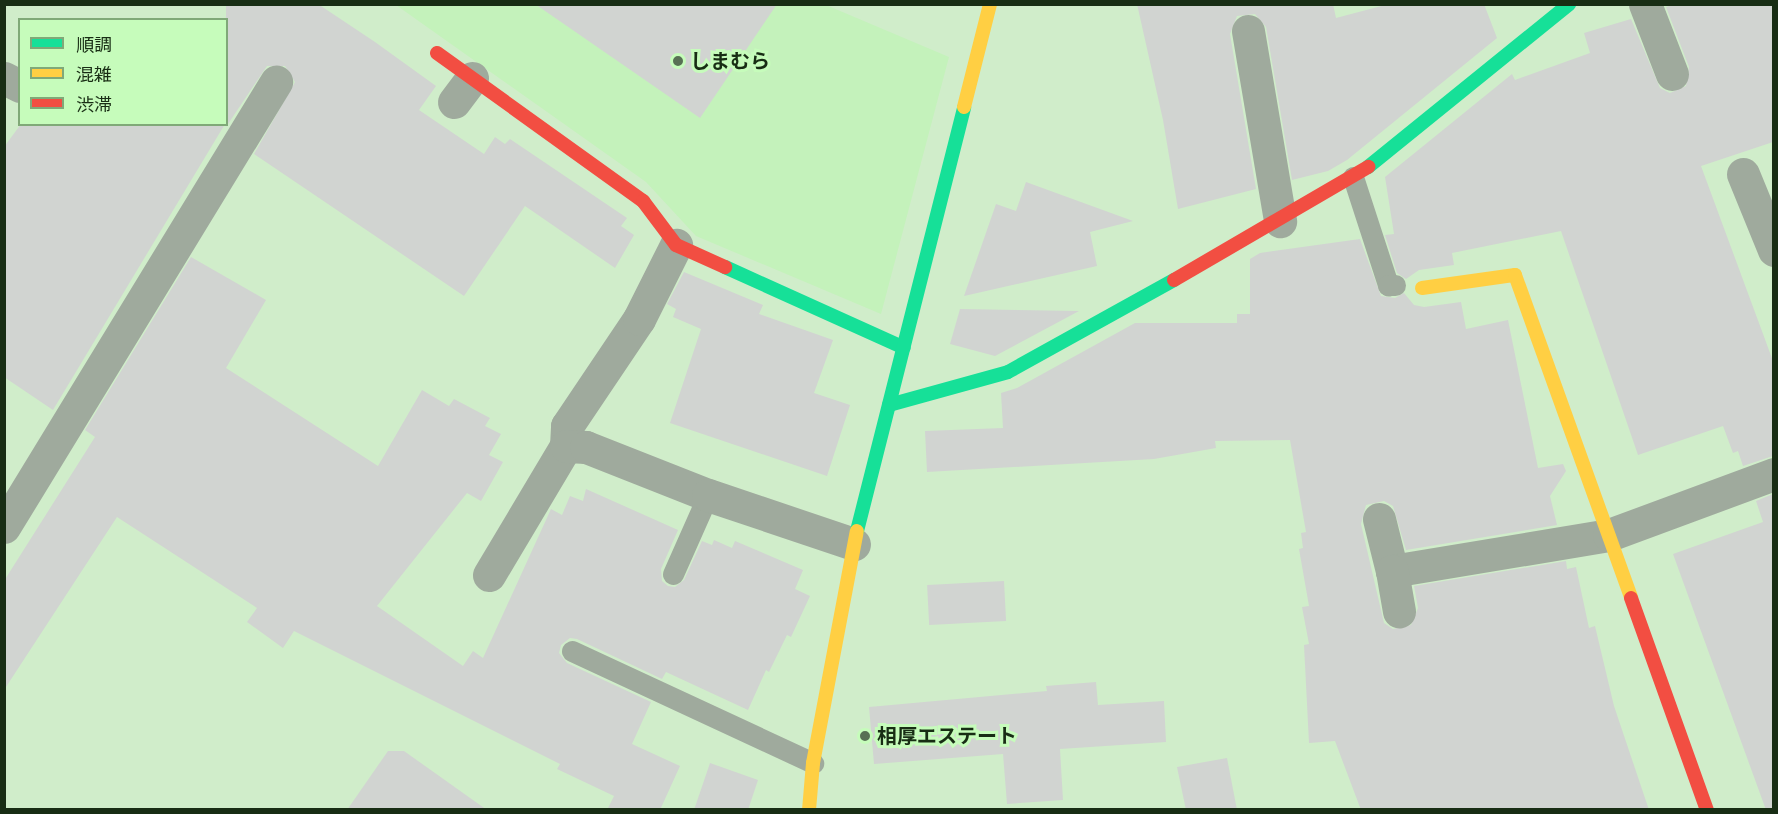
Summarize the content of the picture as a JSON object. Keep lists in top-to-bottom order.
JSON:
{
  "places": ["しまむら", "相厚エステート"],
  "legend": ["順調", "混雑", "渋滞"]
}
